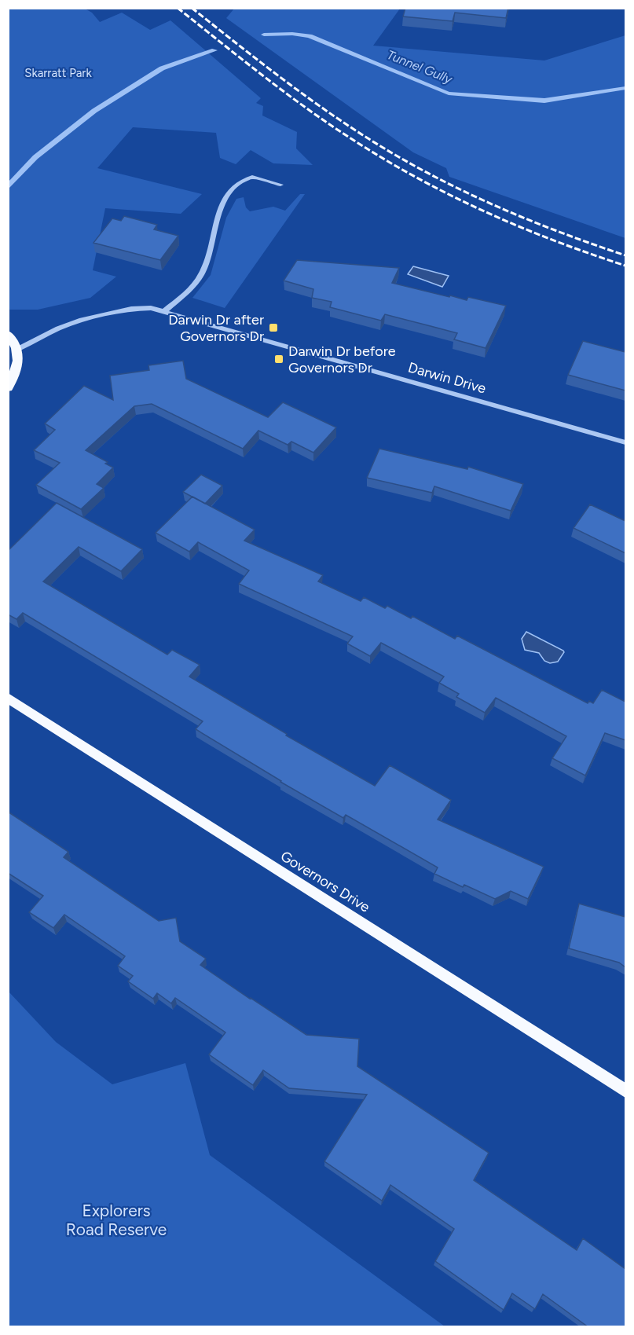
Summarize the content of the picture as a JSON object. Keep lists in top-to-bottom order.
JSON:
{
  "streets": {
    "main road": ["Governors Drive"],
    "street": ["Darwin Drive"]
  },
  "water": ["Tunnel Gully"],
  "parks": ["Skarratt Park", "Explorers Road Reserve"],
  "places": {
    "transit": ["Darwin Dr after Governors Dr", "Darwin Dr before Governors Dr"]
  }
}
